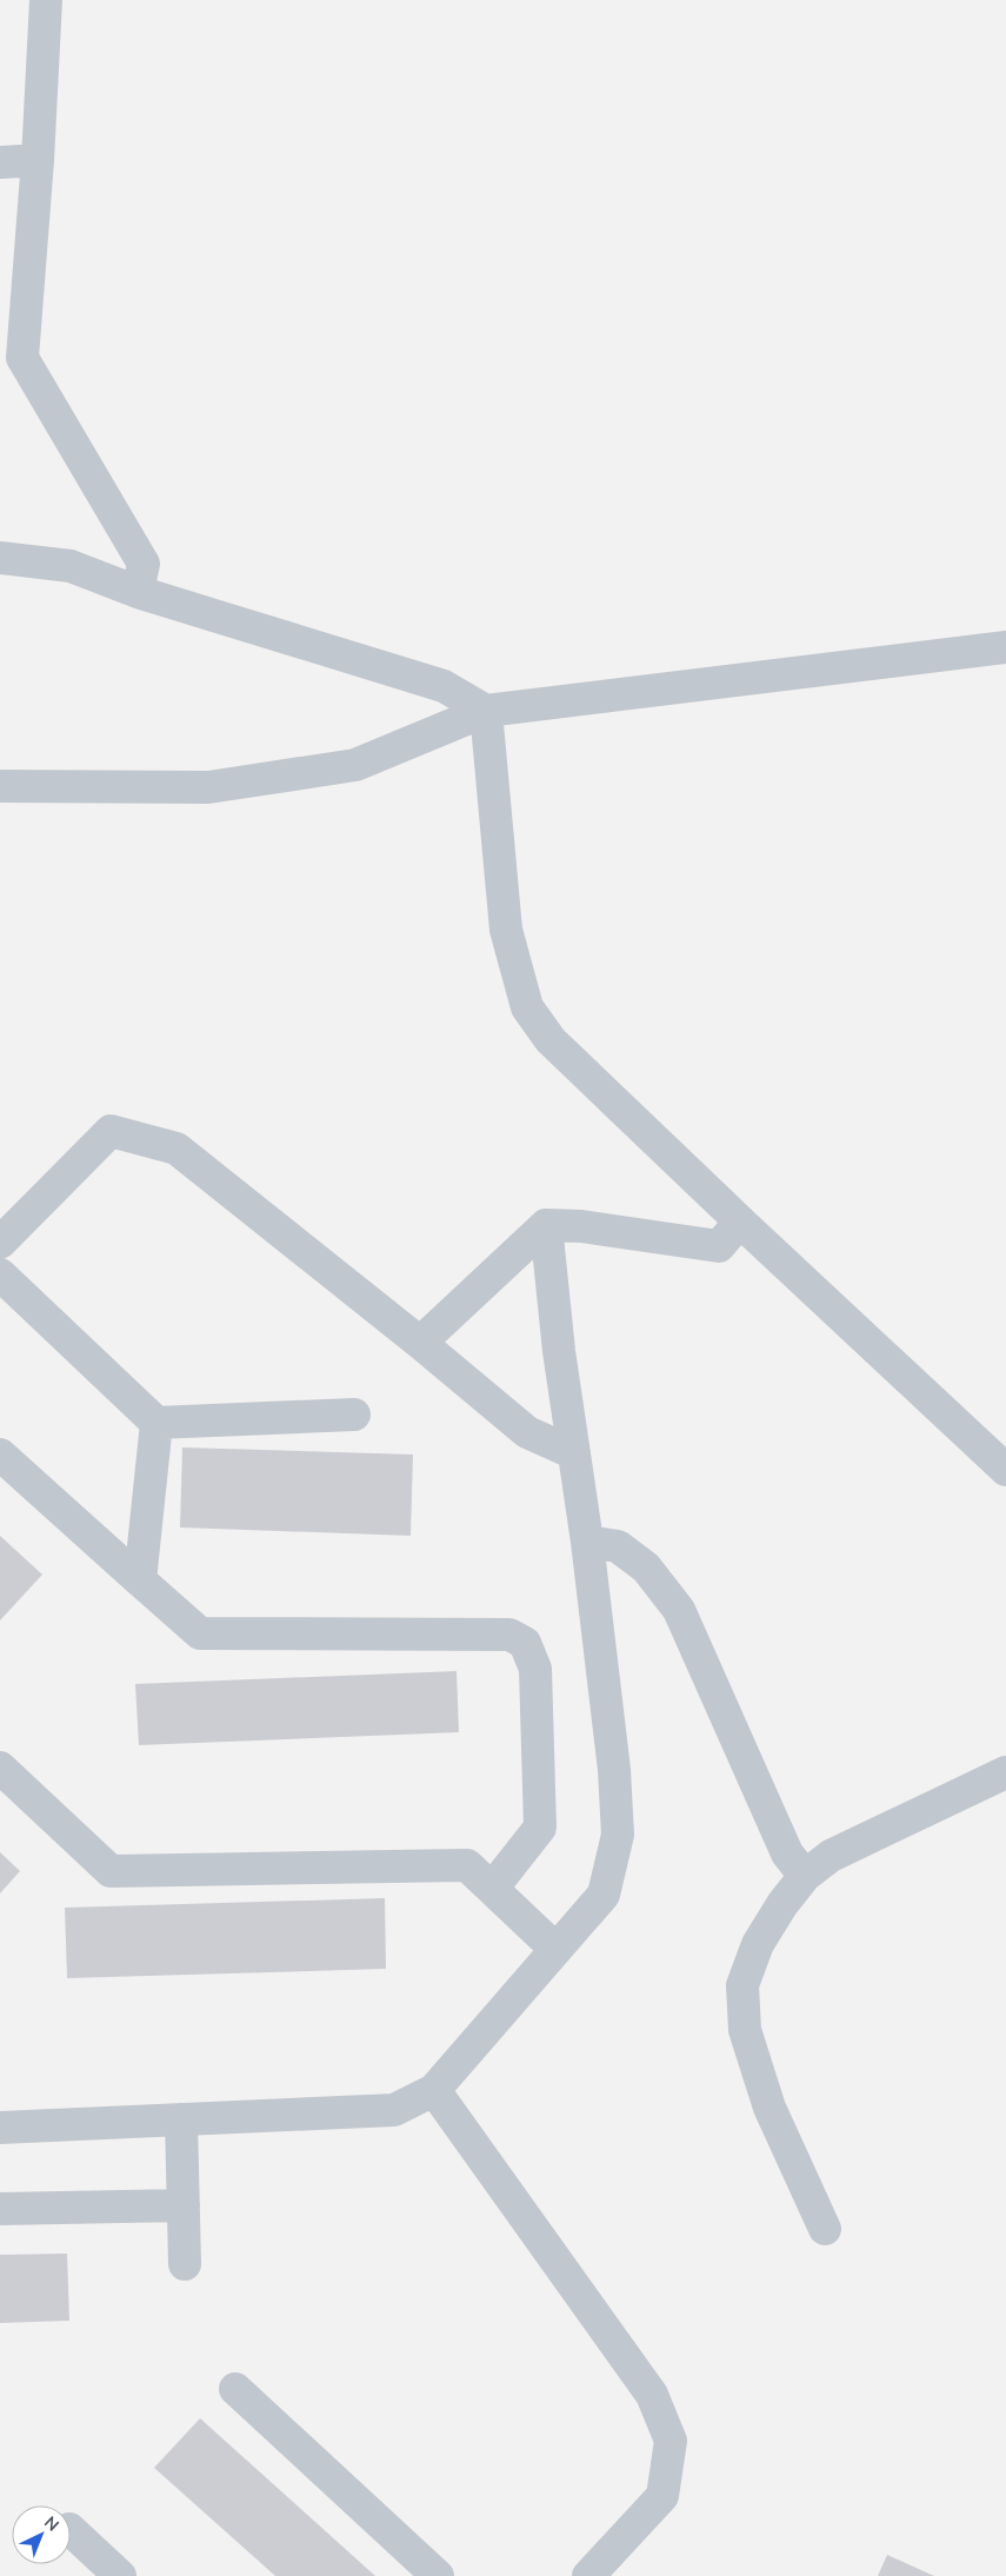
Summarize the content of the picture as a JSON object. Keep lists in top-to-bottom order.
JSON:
{
  "north": "top right"
}
